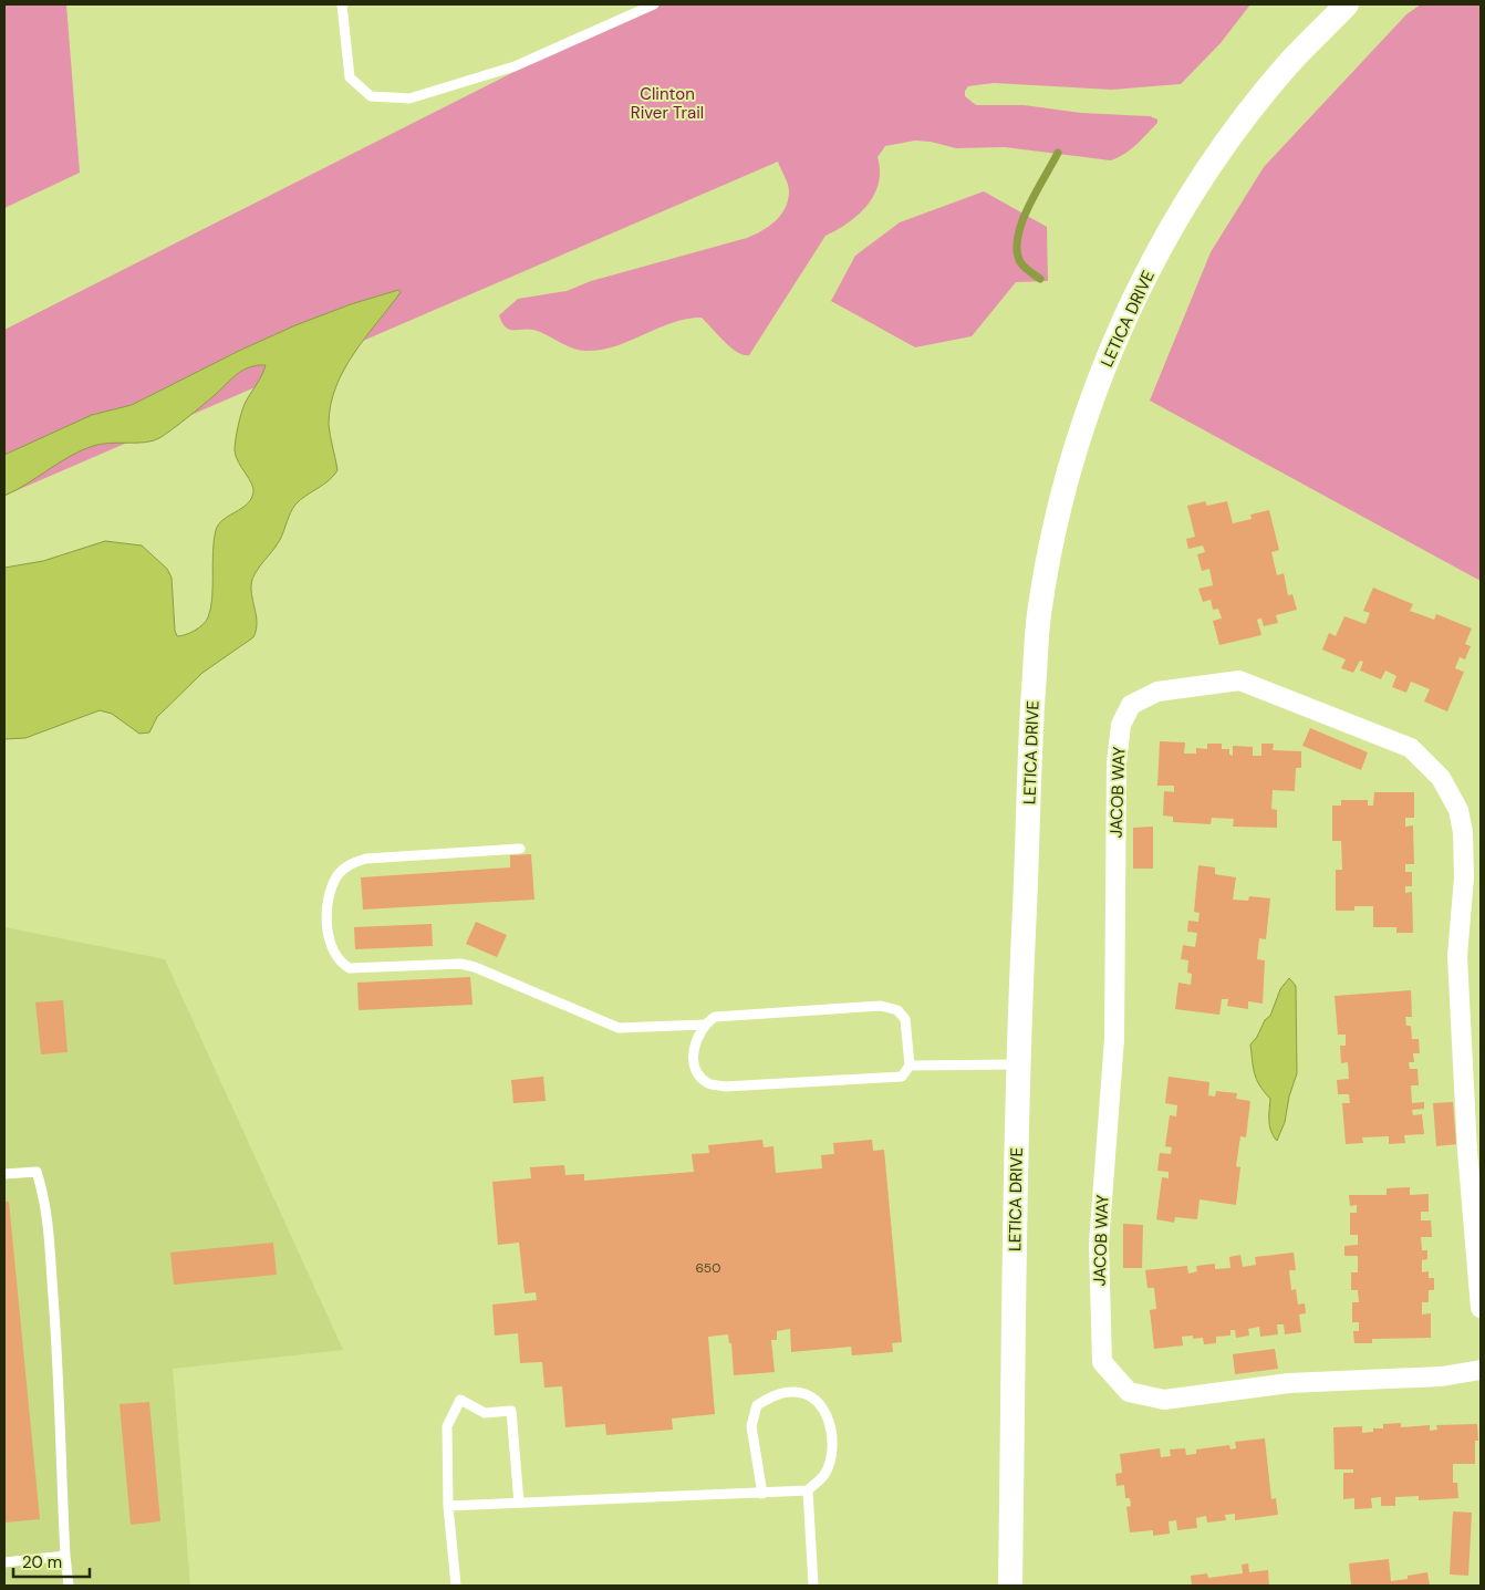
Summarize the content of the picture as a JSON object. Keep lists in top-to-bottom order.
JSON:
{
  "streets": {
    "street": ["LETICA DRIVE", "JACOB WAY"]
  },
  "parks": ["Clinton River Trail"],
  "house_numbers": ["650"],
  "scale_bar": "20 m"
}
